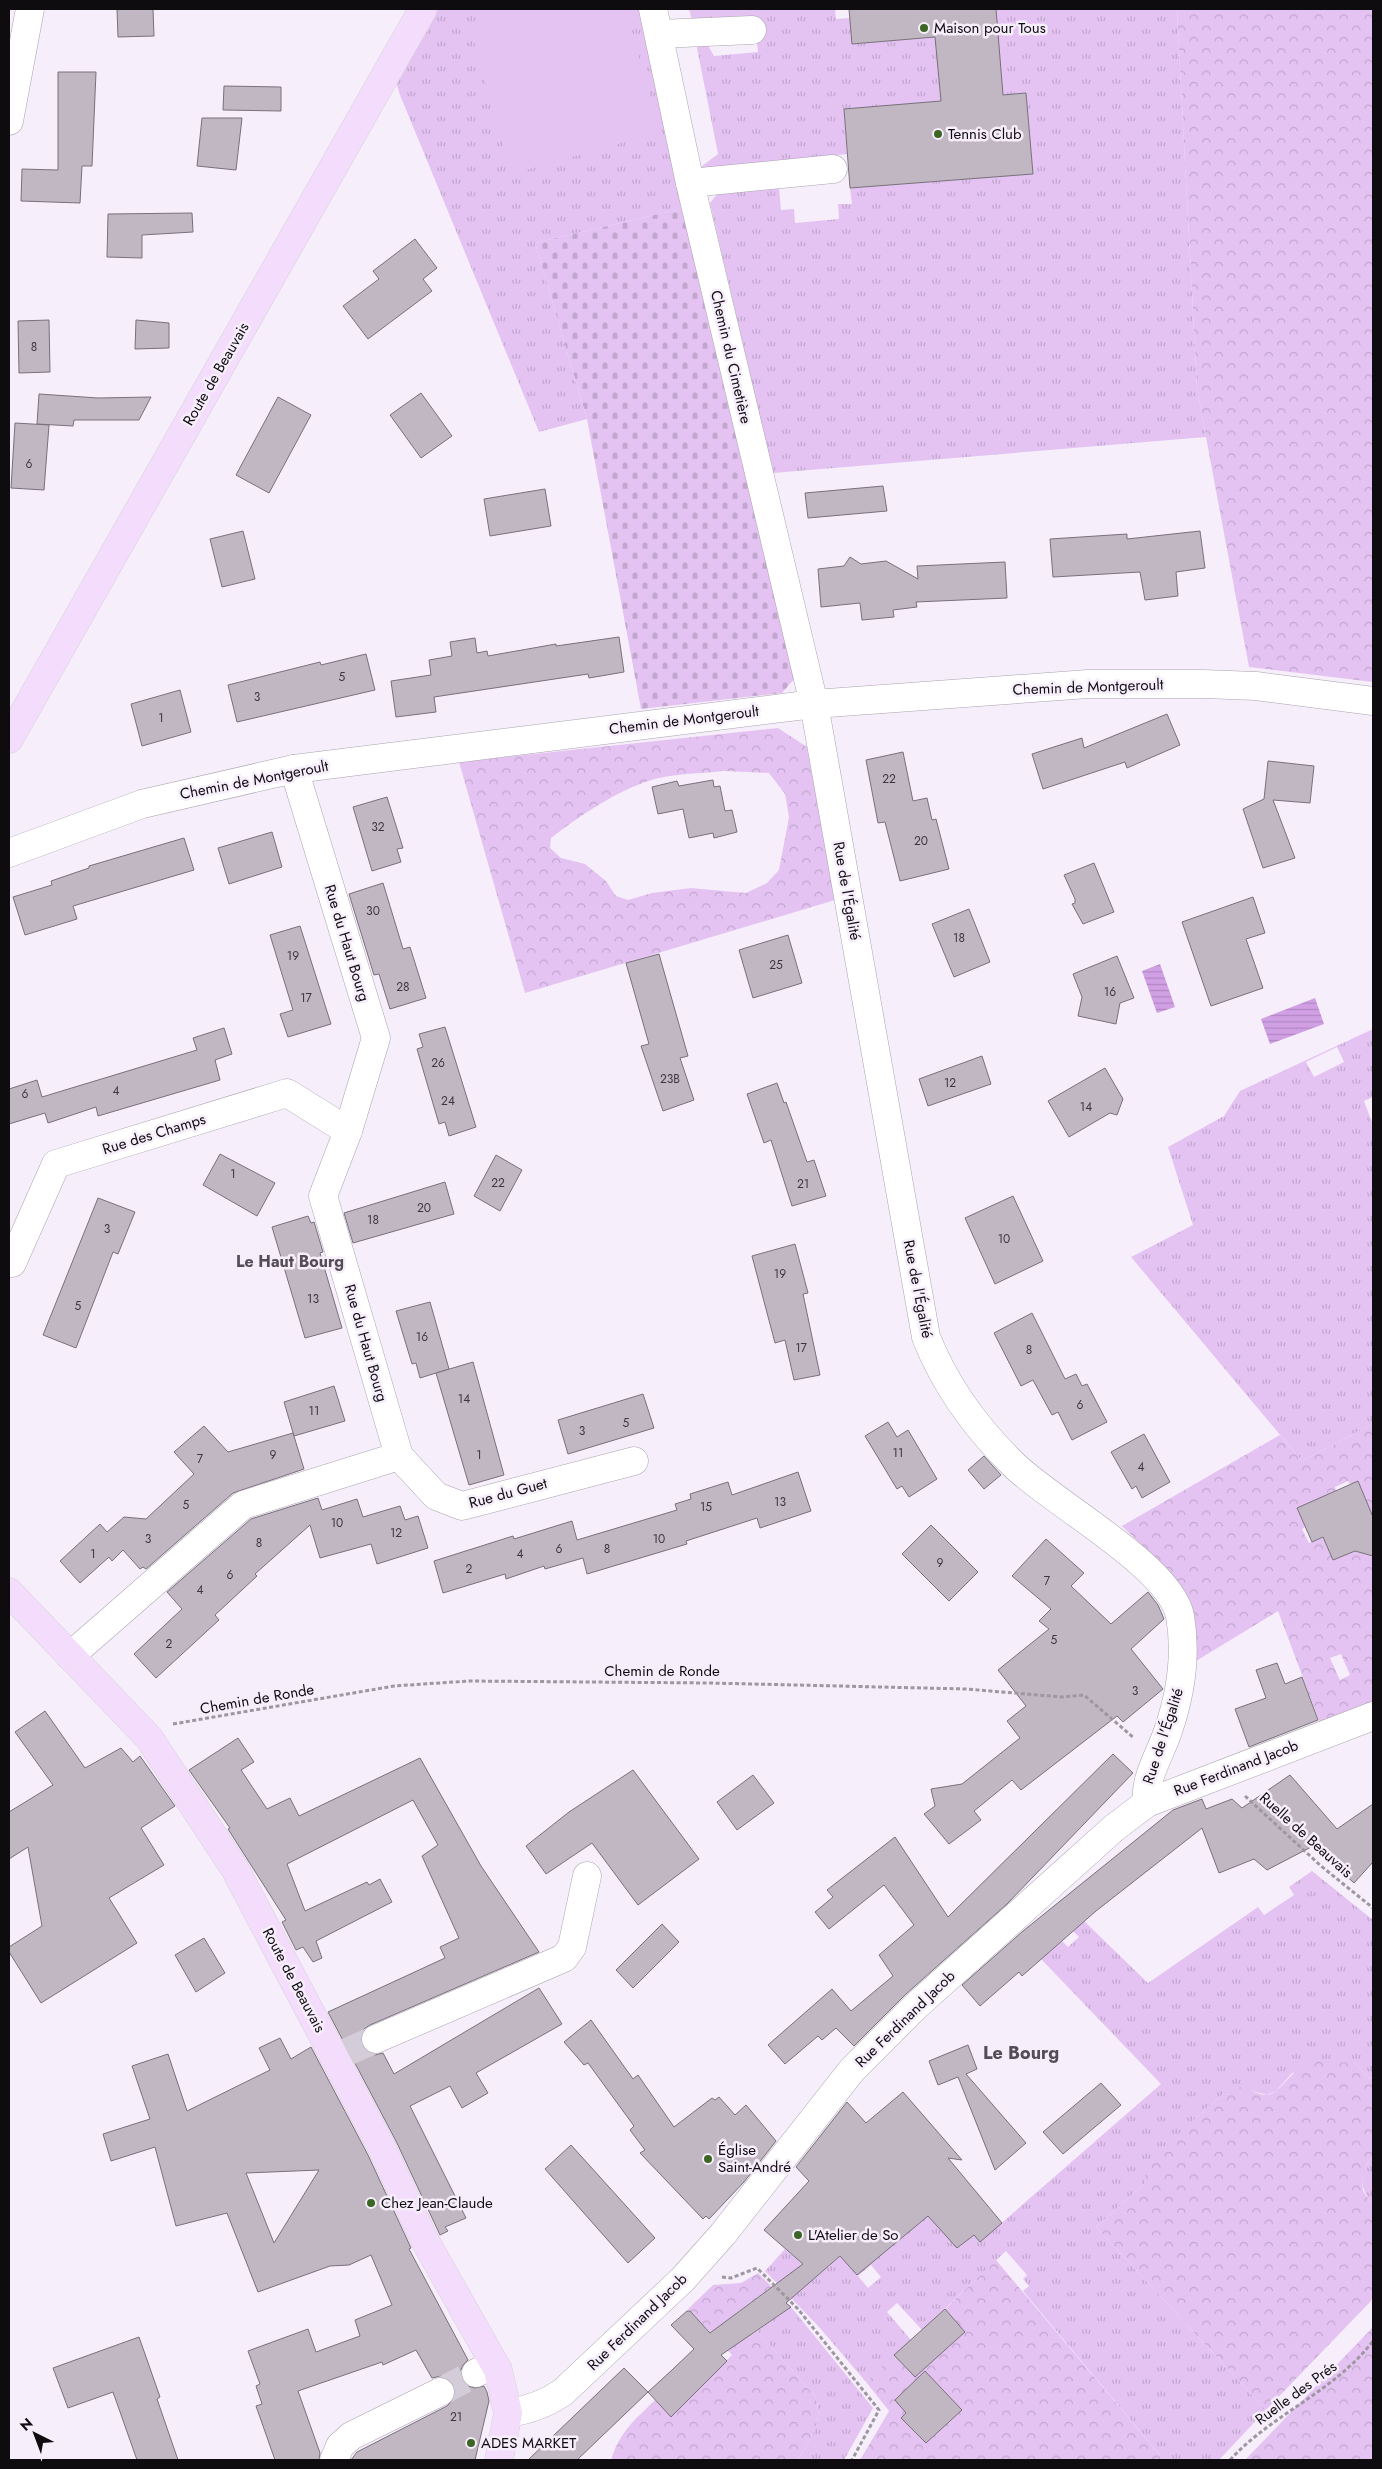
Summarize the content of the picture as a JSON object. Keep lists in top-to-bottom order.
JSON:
{
  "streets": {
    "main road": ["Route de Beauvais"],
    "street": [
      "Chemin du Cimetière",
      "Chemin de Montgeroult",
      "Rue de l'Égalité",
      "Rue du Haut Bourg",
      "Rue des Champs",
      "Rue du Guet",
      "Rue Ferdinand Jacob"
    ],
    "path": ["Chemin de Ronde", "Ruelle de Beauvais", "Ruelle des Prés"]
  },
  "crossings": [
    ["Chemin du Cimetière", "Chemin de Montgeroult"],
    ["Chemin du Cimetière", "Rue de l'Égalité"],
    ["Route de Beauvais", "Chemin de Ronde"],
    ["Route de Beauvais", "Rue Ferdinand Jacob"],
    ["Chemin de Montgeroult", "Rue de l'Égalité"],
    ["Chemin de Montgeroult", "Rue du Haut Bourg"],
    ["Rue de l'Égalité", "Chemin de Ronde"],
    ["Rue de l'Égalité", "Rue Ferdinand Jacob"],
    ["Rue du Haut Bourg", "Rue des Champs"],
    ["Rue du Haut Bourg", "Rue du Guet"],
    ["Rue Ferdinand Jacob", "Ruelle de Beauvais"]
  ],
  "districts": ["Le Haut Bourg", "Le Bourg"],
  "places": [
    "Maison pour Tous",
    "Tennis Club",
    "Église Saint-André",
    "Chez Jean-Claude",
    "L'Atelier de So",
    "ADES MARKET"
  ],
  "house_numbers": [
    "8",
    "6",
    "5",
    "3",
    "1",
    "22",
    "32",
    "20",
    "30",
    "18",
    "19",
    "25",
    "28",
    "16",
    "17",
    "26",
    "23B",
    "12",
    "4",
    "6",
    "24",
    "14",
    "1",
    "22",
    "21",
    "20",
    "18",
    "3",
    "10",
    "19",
    "13",
    "5",
    "16",
    "17",
    "8",
    "14",
    "6",
    "11",
    "5",
    "3",
    "11",
    "9",
    "1",
    "7",
    "4",
    "13",
    "5",
    "15",
    "10",
    "12",
    "3",
    "10",
    "8",
    "6",
    "8",
    "1",
    "4",
    "9",
    "2",
    "6",
    "7",
    "4",
    "5",
    "2",
    "3",
    "21"
  ],
  "north": "top left"
}
